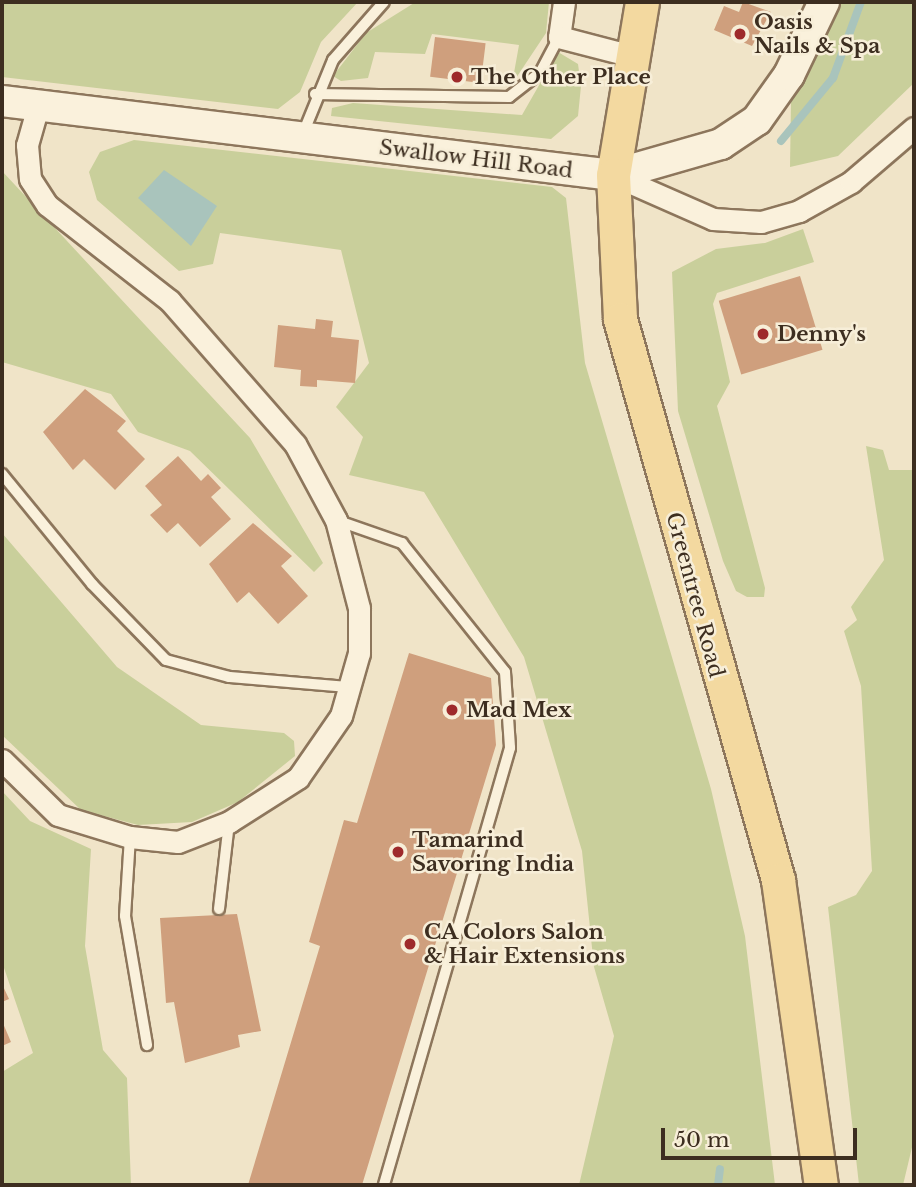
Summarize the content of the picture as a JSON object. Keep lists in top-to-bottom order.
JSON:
{
  "streets": {
    "main road": ["Greentree Road"],
    "street": ["Swallow Hill Road"]
  },
  "crossings": [
    ["Swallow Hill Road", "Greentree Road"]
  ],
  "places": [
    "Oasis Nails & Spa",
    "The Other Place",
    "Denny's",
    "Mad Mex",
    "Tamarind Savoring India",
    "CA Colors Salon & Hair Extensions"
  ],
  "scale_bar": "50 m"
}
